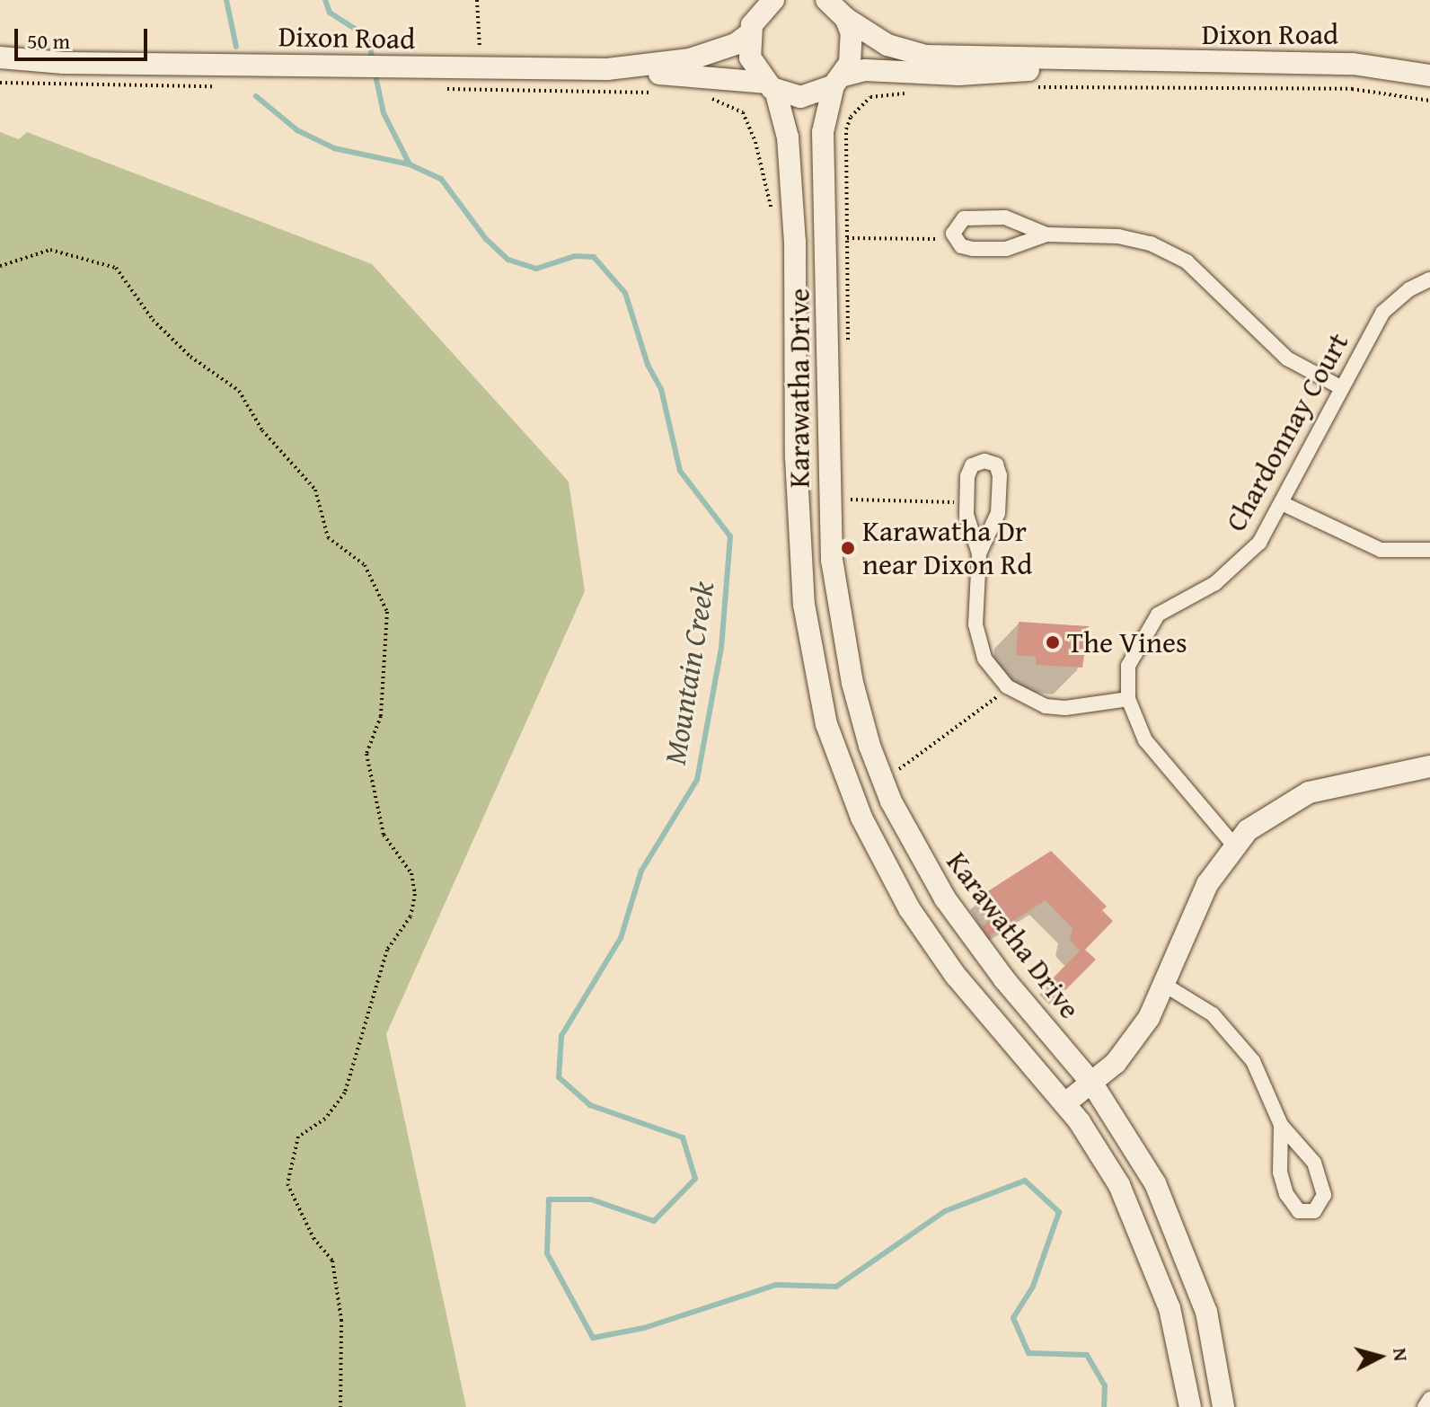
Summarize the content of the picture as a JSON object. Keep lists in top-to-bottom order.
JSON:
{
  "streets": {
    "main road": ["Dixon Road", "Karawatha Drive"],
    "street": ["Chardonnay Court"]
  },
  "crossings": [
    ["Dixon Road", "Karawatha Drive"]
  ],
  "water": ["Mountain Creek"],
  "places": ["Karawatha Dr near Dixon Rd", "The Vines"],
  "scale_bar": "50 m",
  "north": "right"
}
